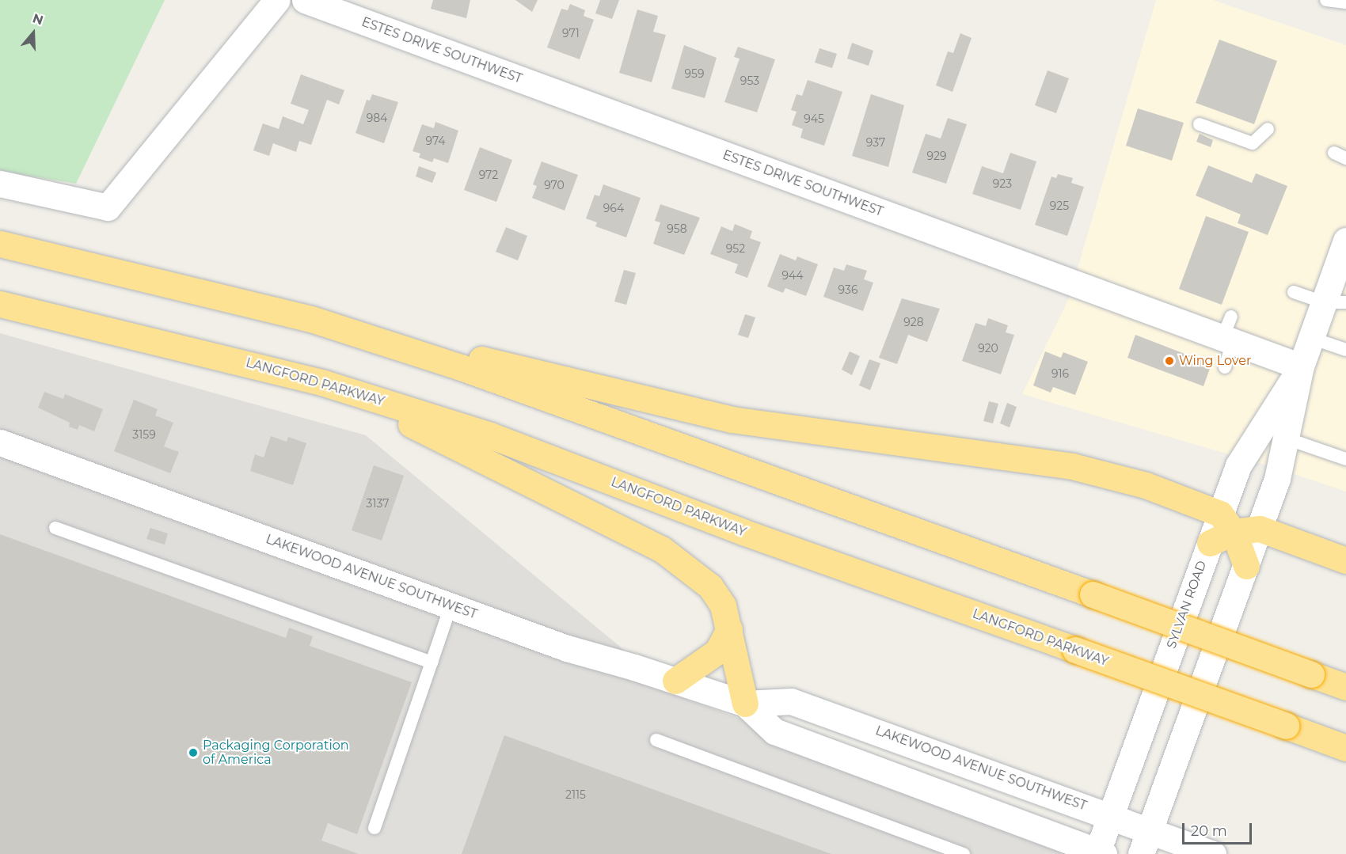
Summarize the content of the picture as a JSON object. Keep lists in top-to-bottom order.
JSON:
{
  "streets": {
    "highway": ["LANGFORD PARKWAY"],
    "street": ["ESTES DRIVE SOUTHWEST", "LAKEWOOD AVENUE SOUTHWEST", "SYLVAN ROAD"]
  },
  "crossings": [
    ["ESTES DRIVE SOUTHWEST", "SYLVAN ROAD"],
    ["LAKEWOOD AVENUE SOUTHWEST", "SYLVAN ROAD"]
  ],
  "places": ["Wing Lover", "Packaging Corporation of America"],
  "house_numbers": [
    "971",
    "959",
    "953",
    "984",
    "945",
    "974",
    "937",
    "929",
    "972",
    "923",
    "970",
    "925",
    "964",
    "958",
    "952",
    "944",
    "936",
    "928",
    "920",
    "916",
    "3159",
    "3137",
    "2115"
  ],
  "scale_bar": "20 m",
  "north": "top"
}
